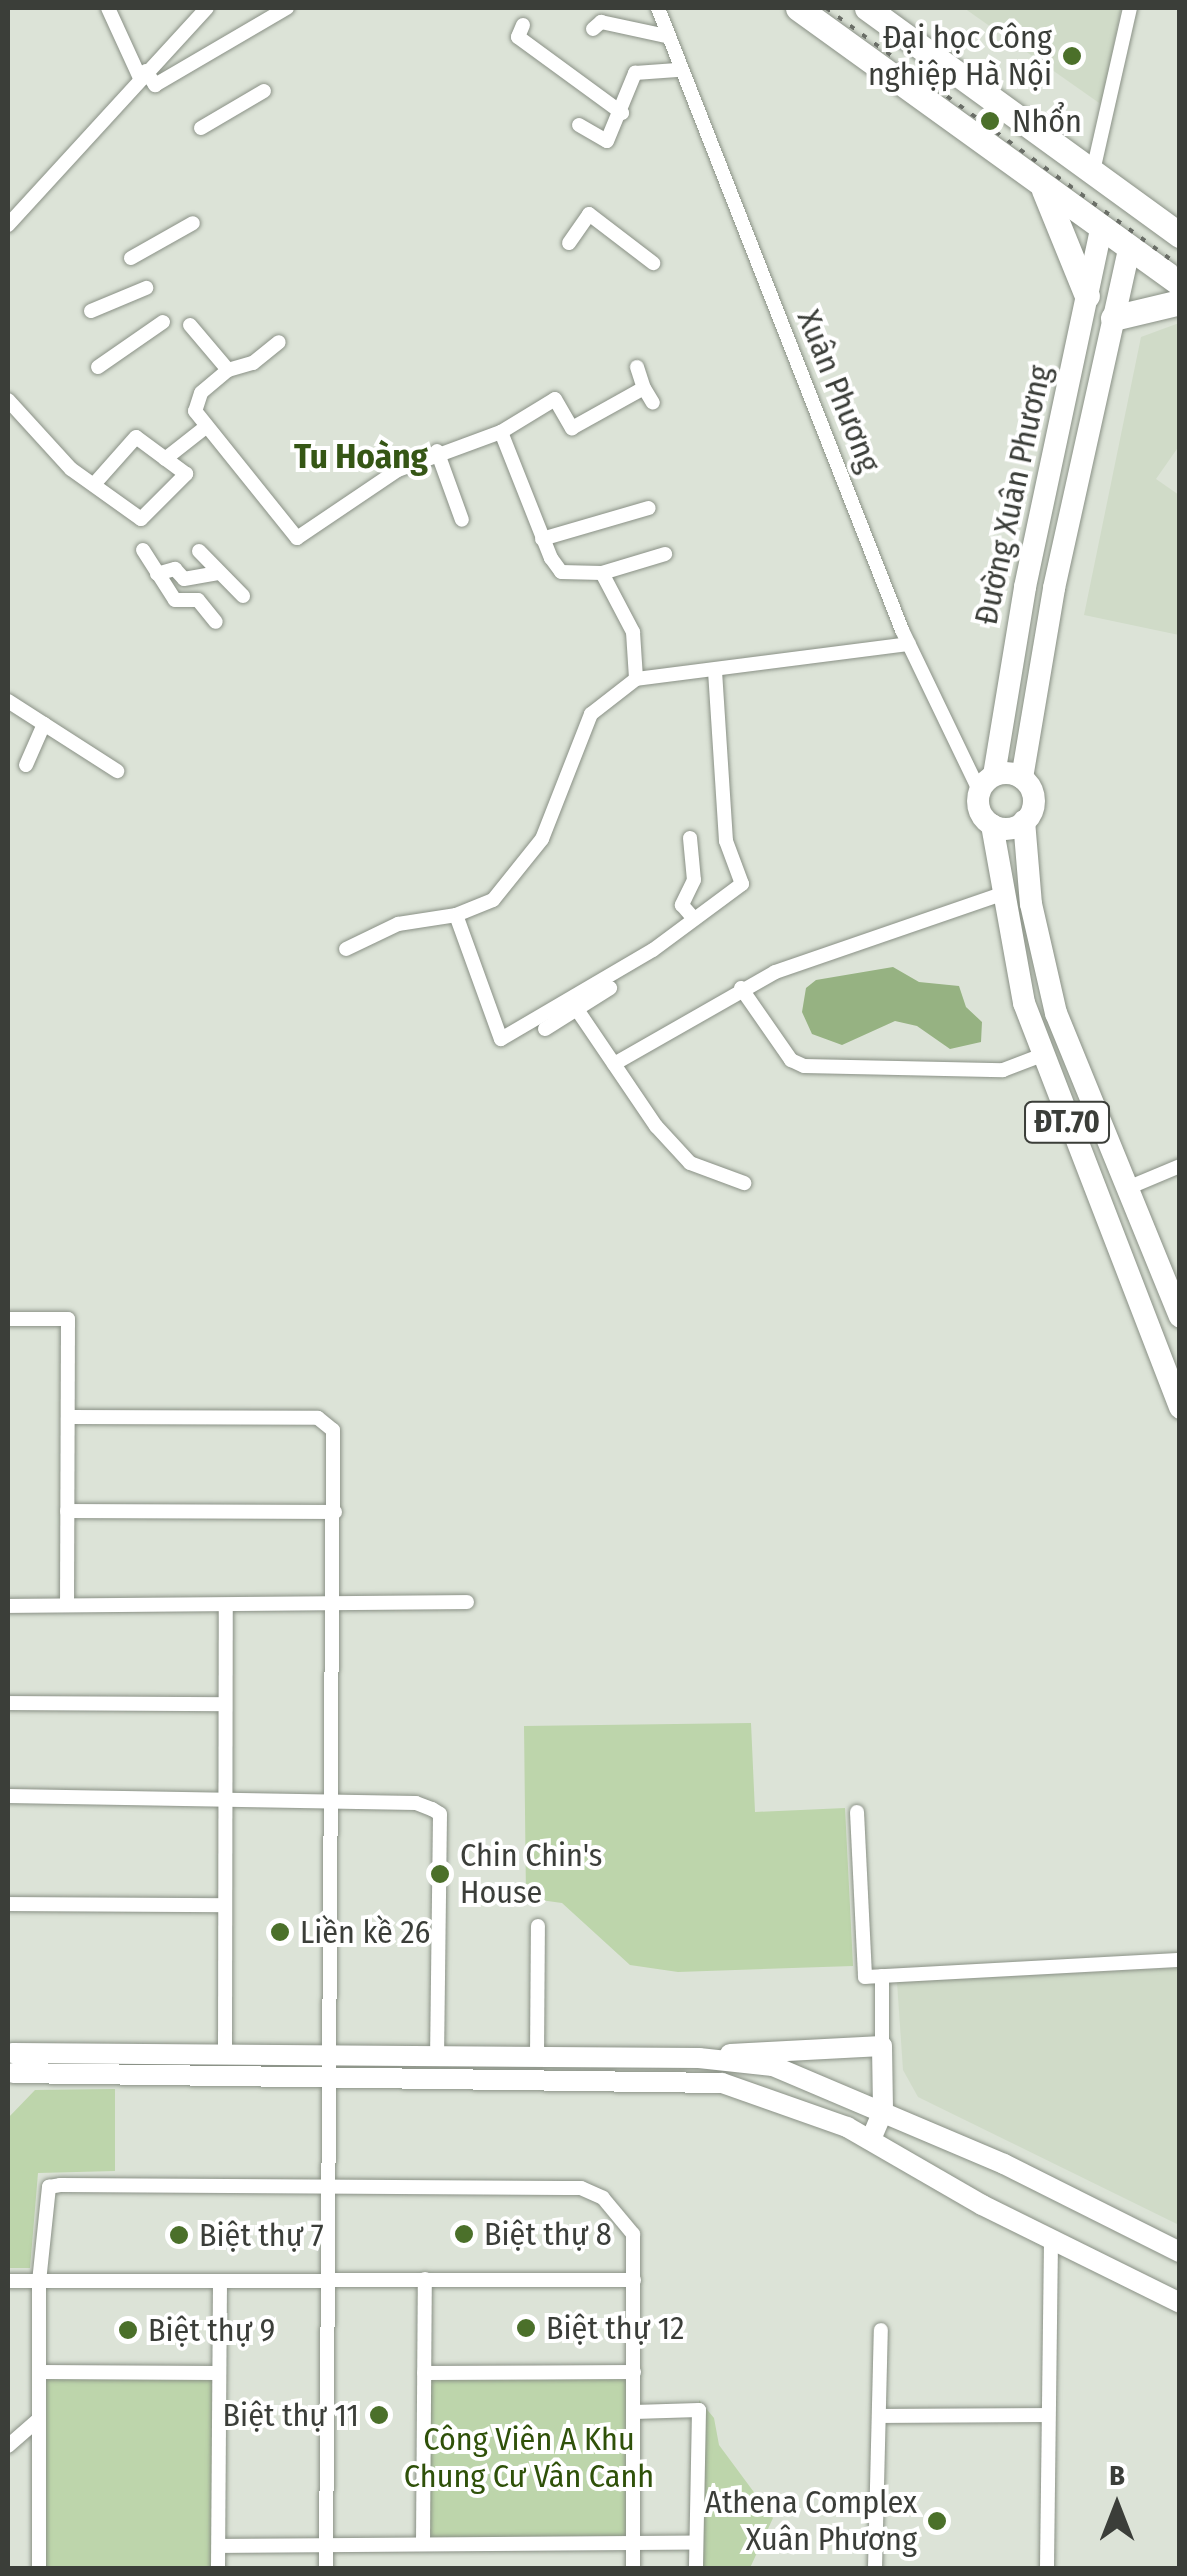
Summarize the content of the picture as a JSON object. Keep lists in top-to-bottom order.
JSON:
{
  "streets": {
    "main road": ["Đường Xuân Phương", "ĐT.70"],
    "street": ["Xuân Phương"]
  },
  "crossings": [
    ["Xuân Phương", "Đường Xuân Phương"],
    ["Xuân Phương", "ĐT.70"],
    ["Đường Xuân Phương", "ĐT.70"]
  ],
  "districts": ["Tu Hoàng"],
  "parks": ["Công Viên A Khu Chung Cư Vân Canh"],
  "places": [
    "Đại học Công nghiệp Hà Nội",
    "Nhổn",
    "Chin Chin's House",
    "Liền kề 26",
    "Biệt thự 8",
    "Biệt thự 7",
    "Biệt thự 12",
    "Biệt thự 9",
    "Biệt thự 11",
    "Athena Complex Xuân Phương"
  ],
  "north": "top"
}
